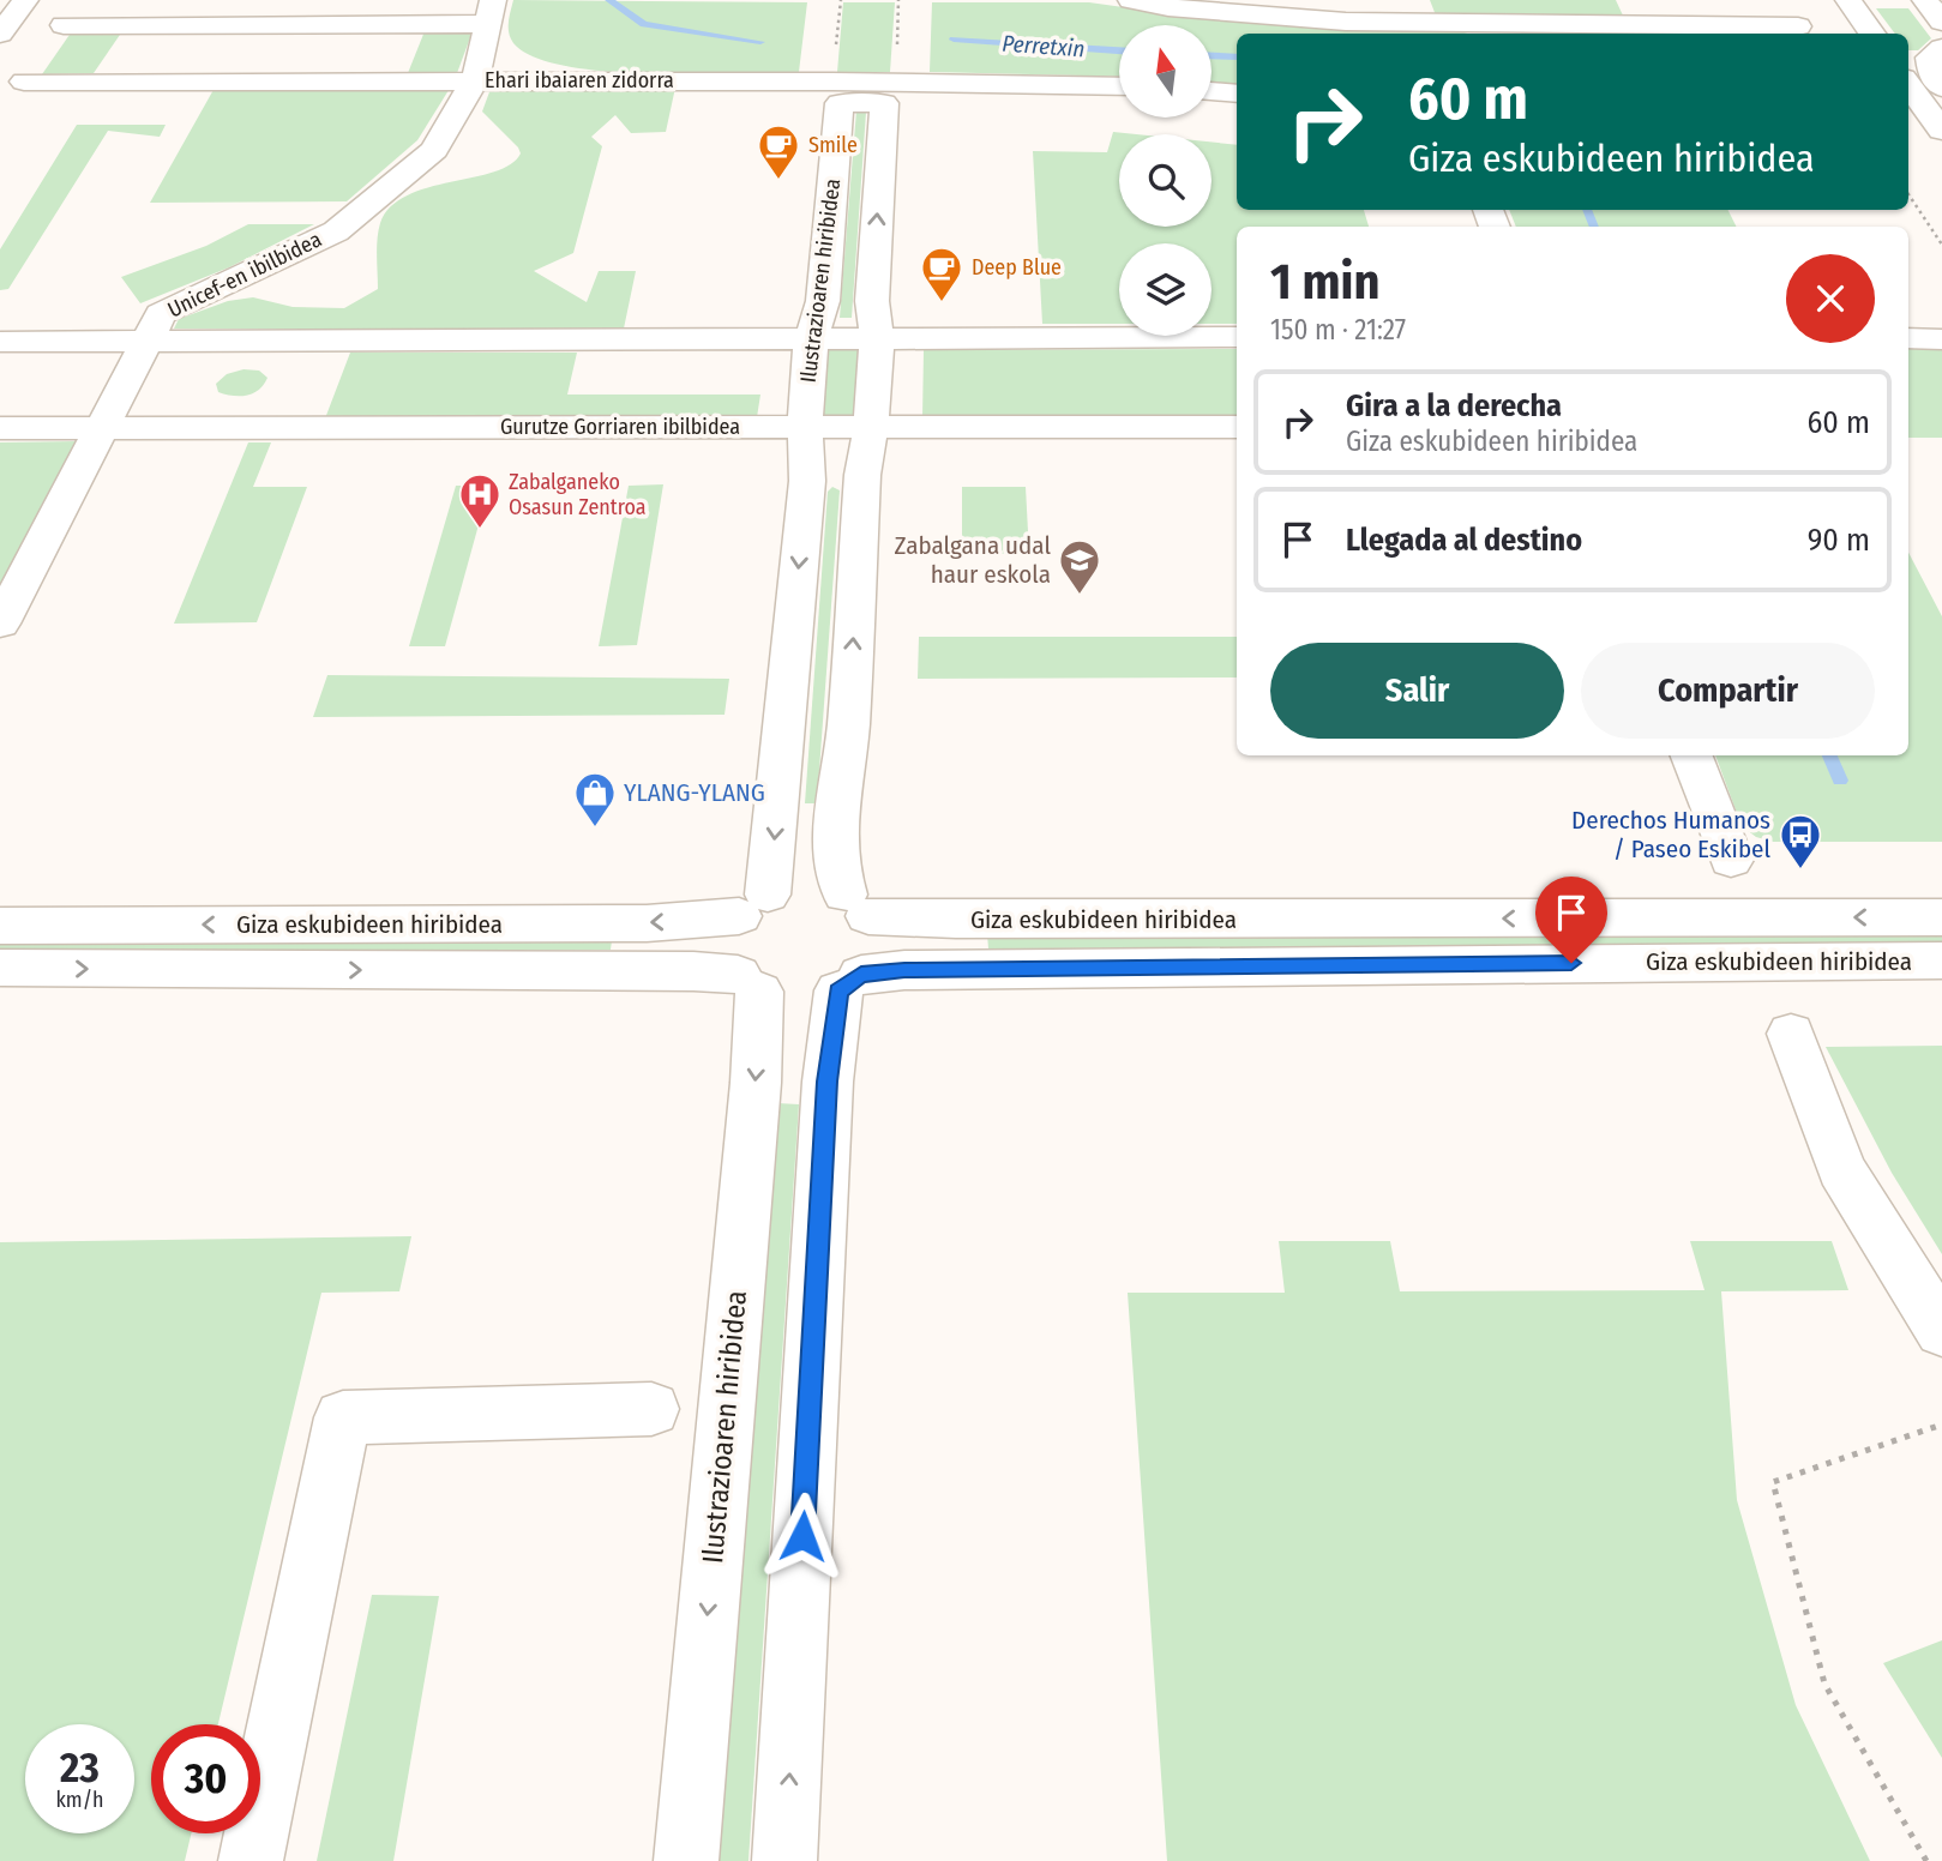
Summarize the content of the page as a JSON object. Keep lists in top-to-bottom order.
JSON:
{
  "streets": {
    "street": [
      "Ehari ibaiaren zidorra",
      "Unicef-en ibilbidea",
      "Ilustrazioaren hiribidea",
      "Gurutze Gorriaren ibilbidea",
      "Giza eskubideen hiribidea"
    ]
  },
  "crossings": [
    ["Ehari ibaiaren zidorra", "Unicef-en ibilbidea"],
    ["Unicef-en ibilbidea", "Gurutze Gorriaren ibilbidea"],
    ["Ilustrazioaren hiribidea", "Gurutze Gorriaren ibilbidea"],
    ["Ilustrazioaren hiribidea", "Giza eskubideen hiribidea"]
  ],
  "water": ["Perretxin"],
  "places": {
    "cafe": ["Smile", "Deep Blue"],
    "hospital": ["Zabalganeko Osasun Zentroa"],
    "school or university": ["Zabalgana udal haur eskola"],
    "shop": ["YLANG-YLANG"],
    "bus stop": ["Derechos Humanos / Paseo Eskibel"]
  },
  "north": "top",
  "page": {
    "turn": ["60 m", "Giza eskubideen hiribidea"],
    "heading": ["1 min", "150 m · 21:27"],
    "list": [
      {
        "name": "Gira a la derecha",
        "note": "Giza eskubideen hiribidea",
        "value": "60 m"
      },
      {
        "name": "Llegada al destino",
        "value": "90 m"
      }
    ],
    "buttons": ["Salir", "Compartir"],
    "speed": "23 km/h",
    "limit": "30"
  }
}
